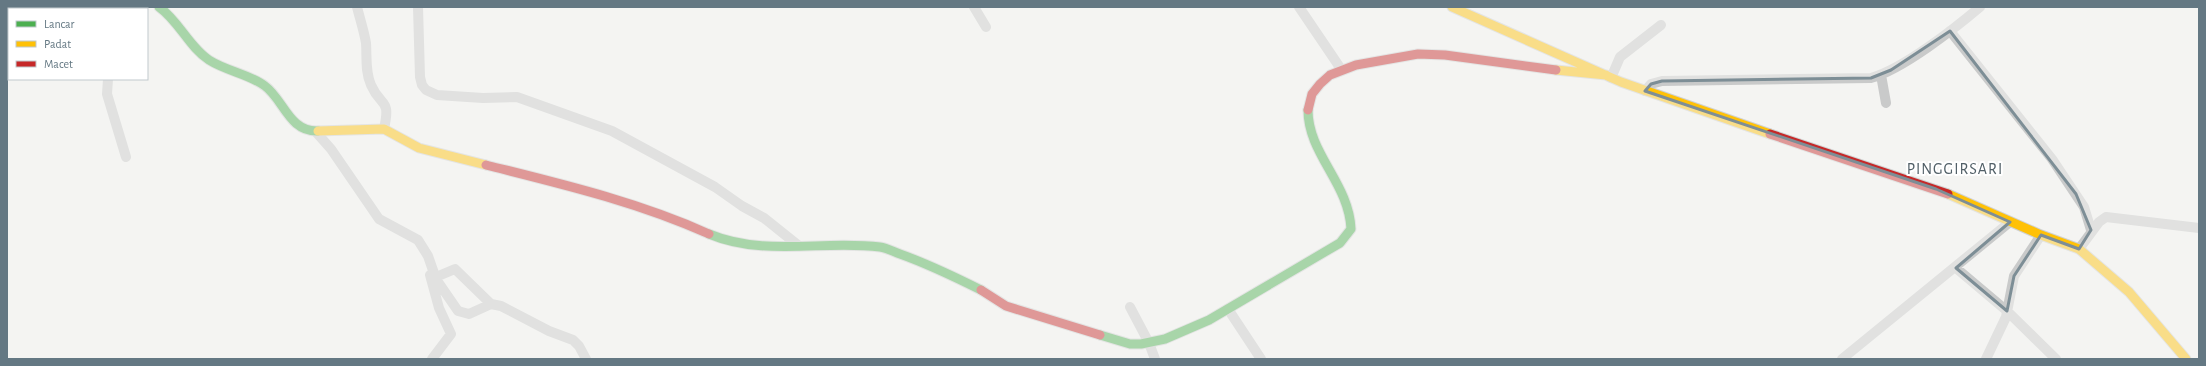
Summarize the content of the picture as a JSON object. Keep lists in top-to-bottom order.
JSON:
{
  "districts": ["PINGGIRSARI"],
  "legend": ["Lancar", "Padat", "Macet"]
}
